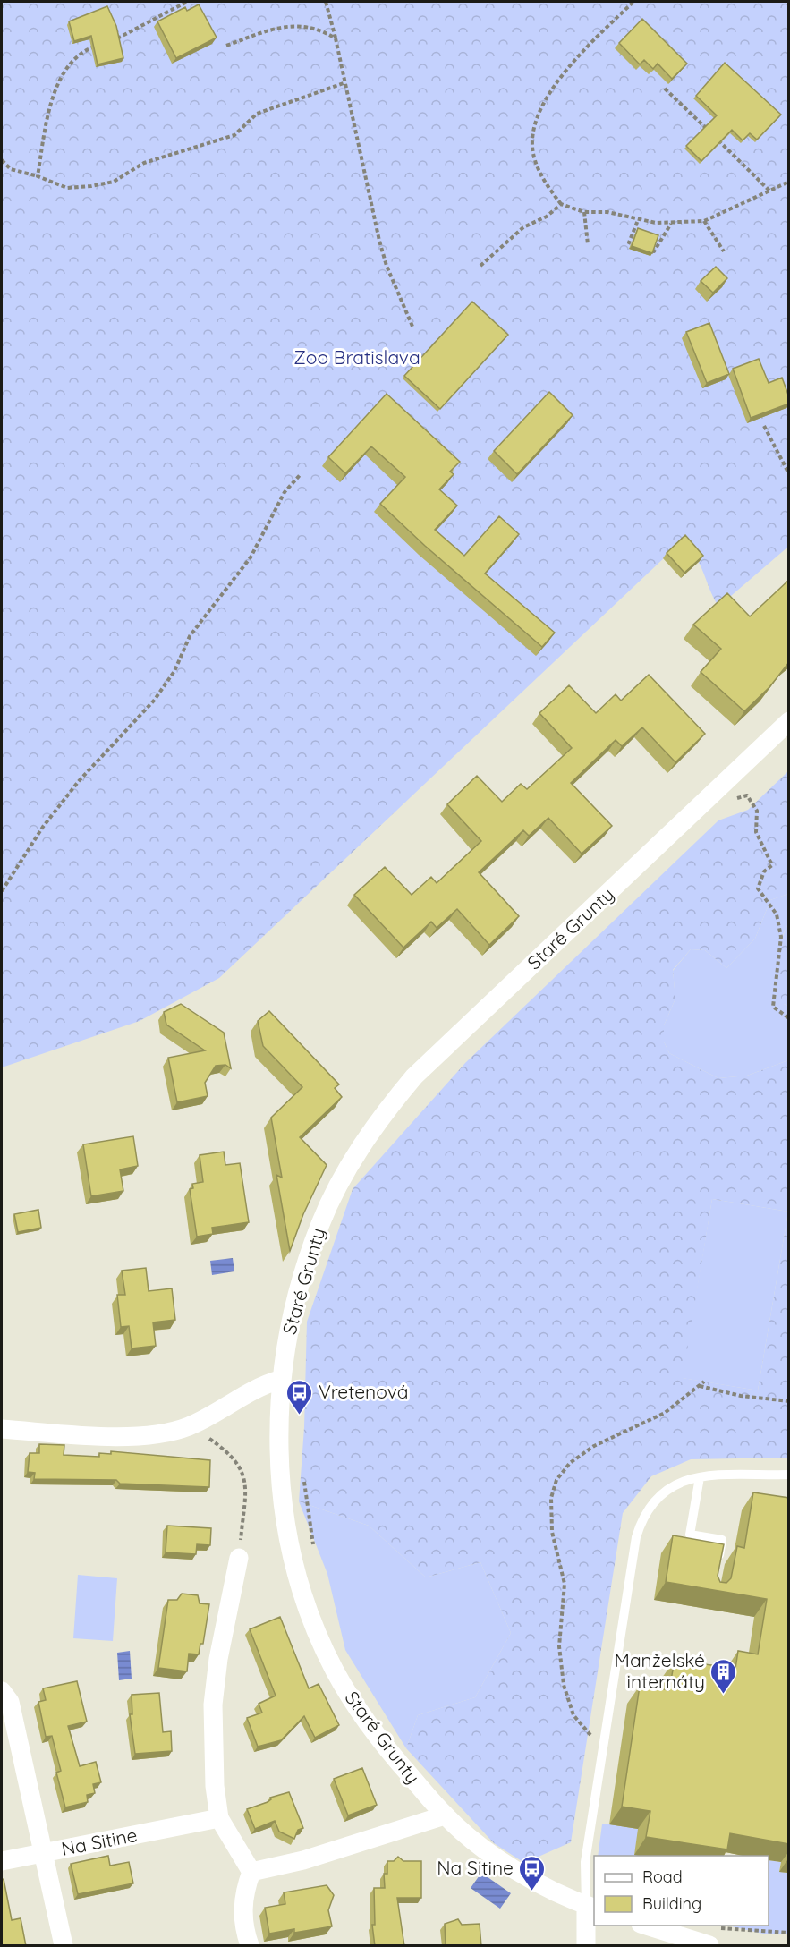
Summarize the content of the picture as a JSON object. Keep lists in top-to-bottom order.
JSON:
{
  "streets": {
    "street": ["Staré Grunty", "Na Sitine"]
  },
  "parks": ["Zoo Bratislava"],
  "places": {
    "bus stop": ["Vretenová", "Na Sitine"],
    "building": ["Manželské internáty"]
  },
  "legend": ["Road", "Building"]
}
